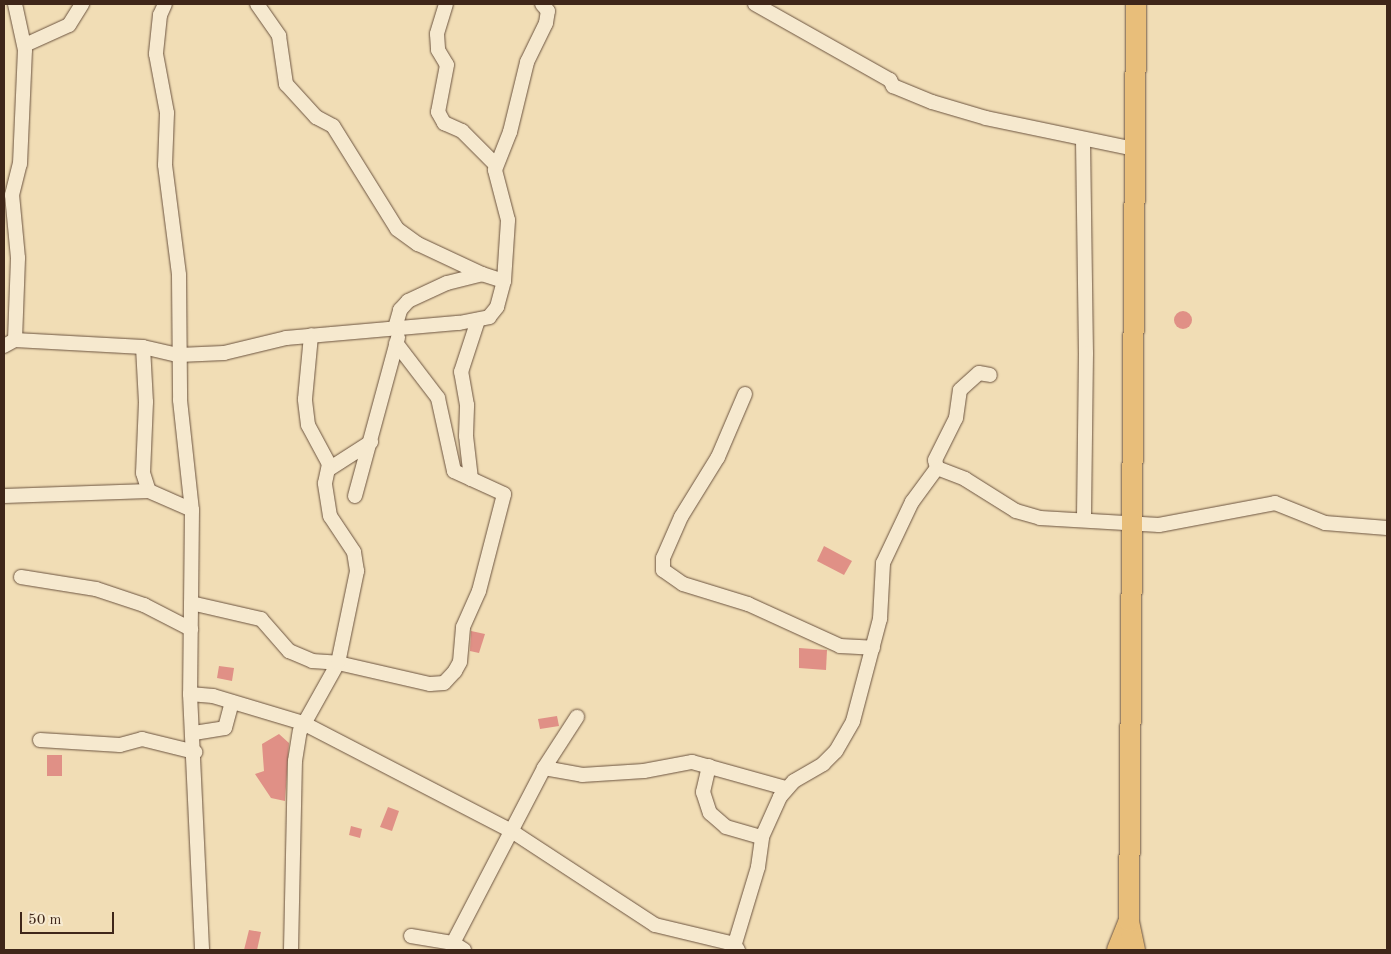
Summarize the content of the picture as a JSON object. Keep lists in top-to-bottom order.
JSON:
{
  "scale_bar": "50 m"
}
